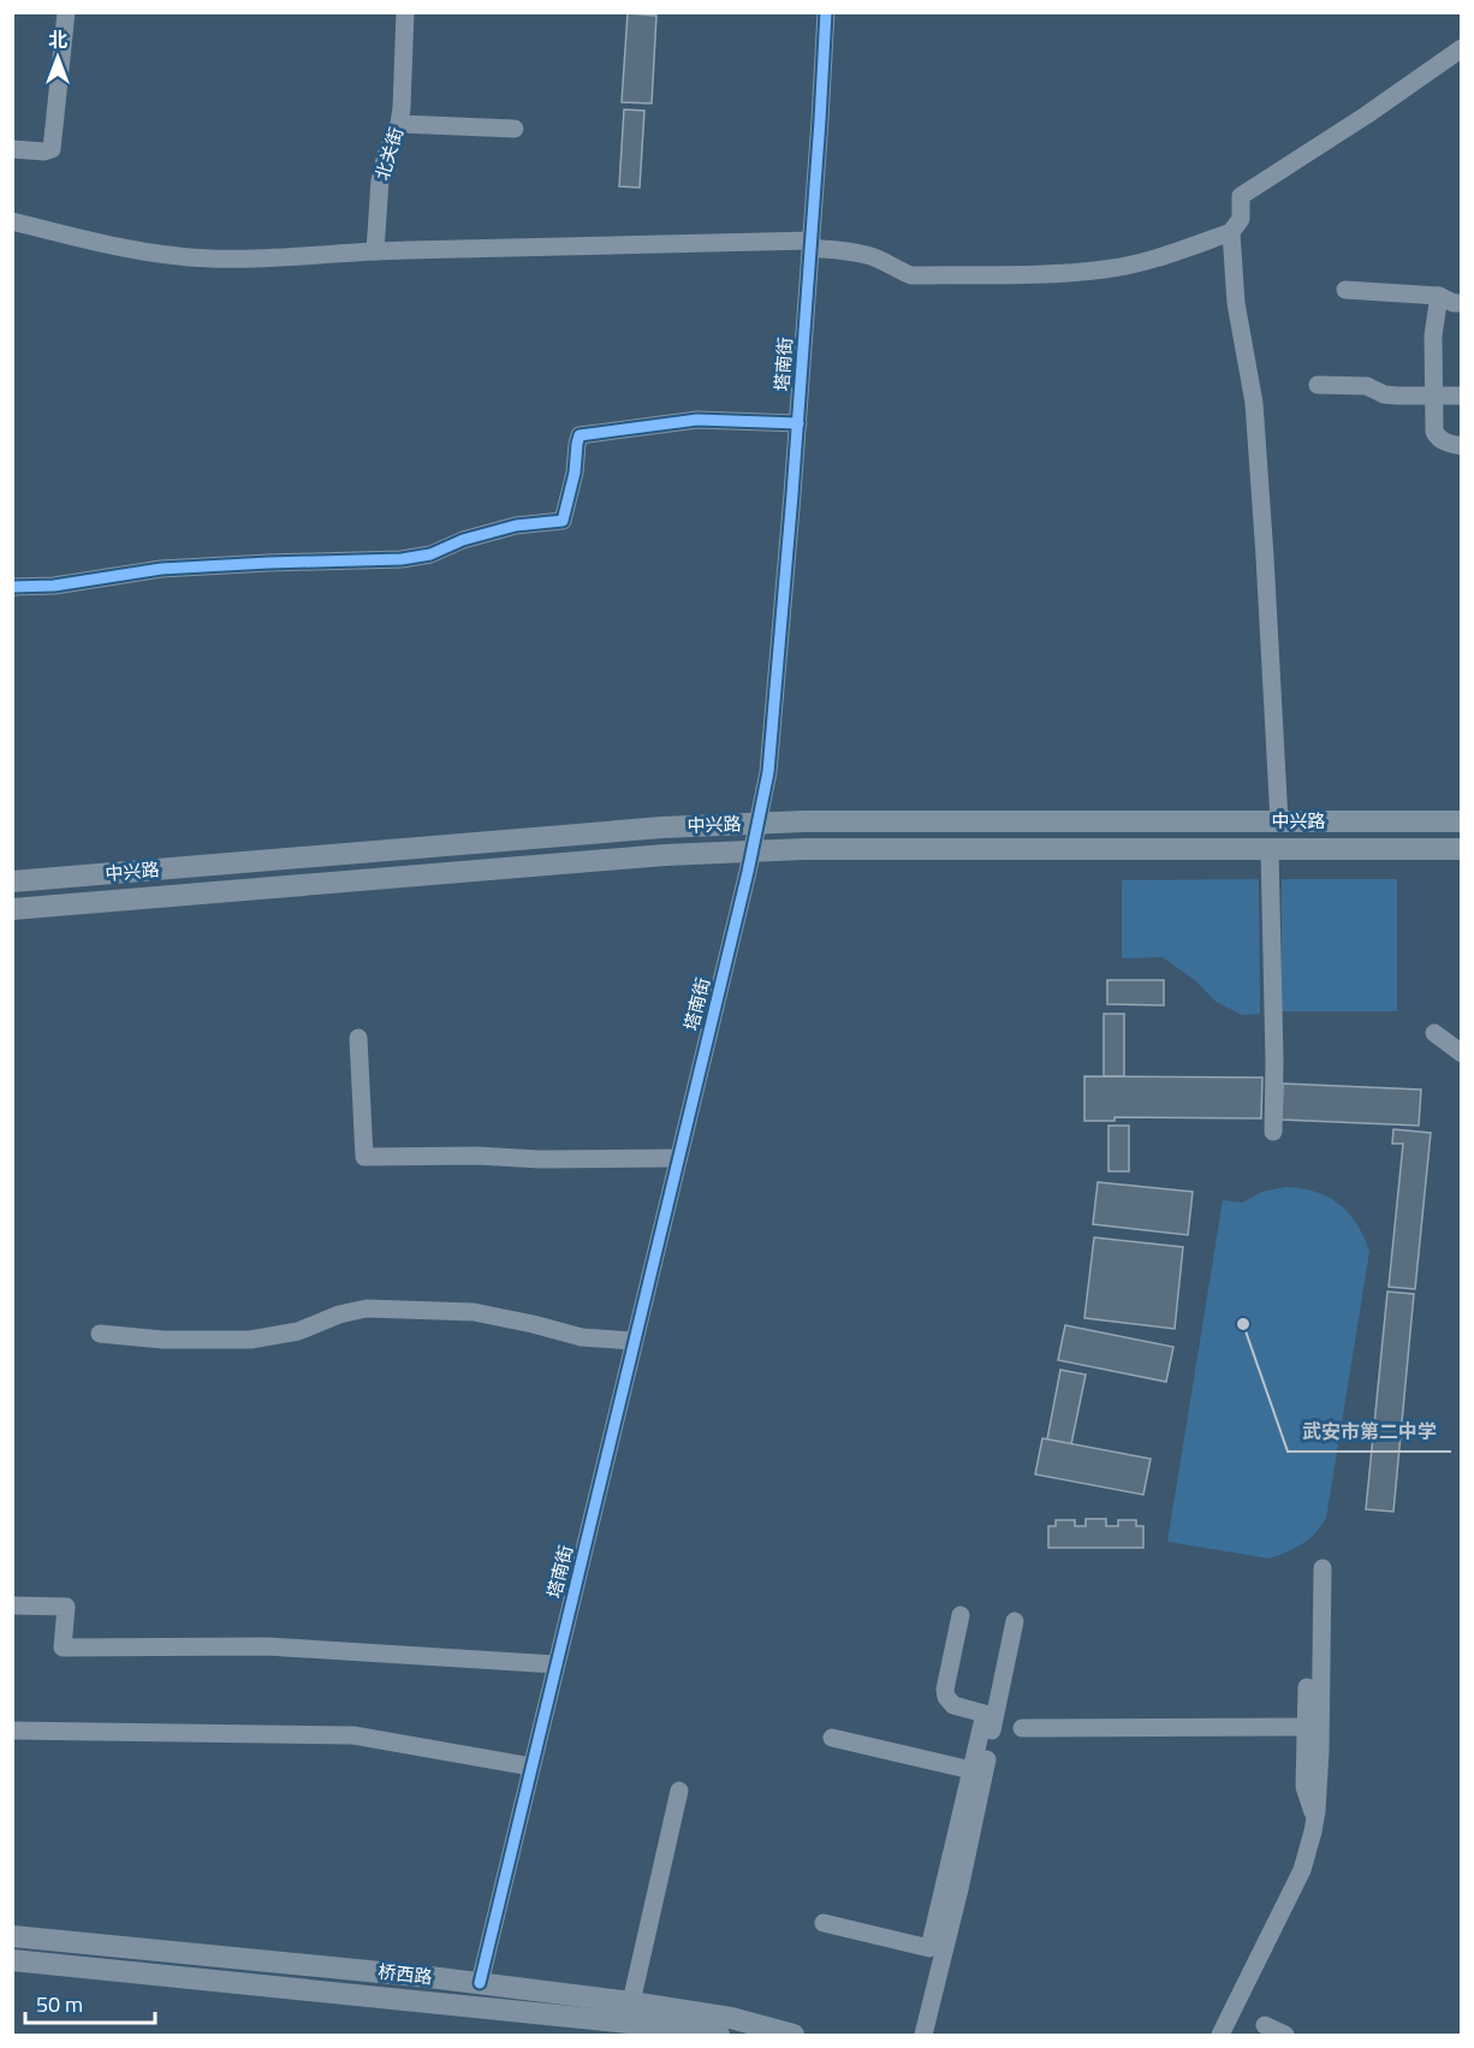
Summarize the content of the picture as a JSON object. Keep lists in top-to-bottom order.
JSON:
{
  "streets": {
    "main road": ["中兴路", "桥西路"],
    "street": ["北关街", "塔南街"]
  },
  "crossings": [
    ["塔南街", "中兴路"],
    ["塔南街", "桥西路"]
  ],
  "places": ["武安市第二中学"],
  "scale_bar": "50 m",
  "north": "top"
}
